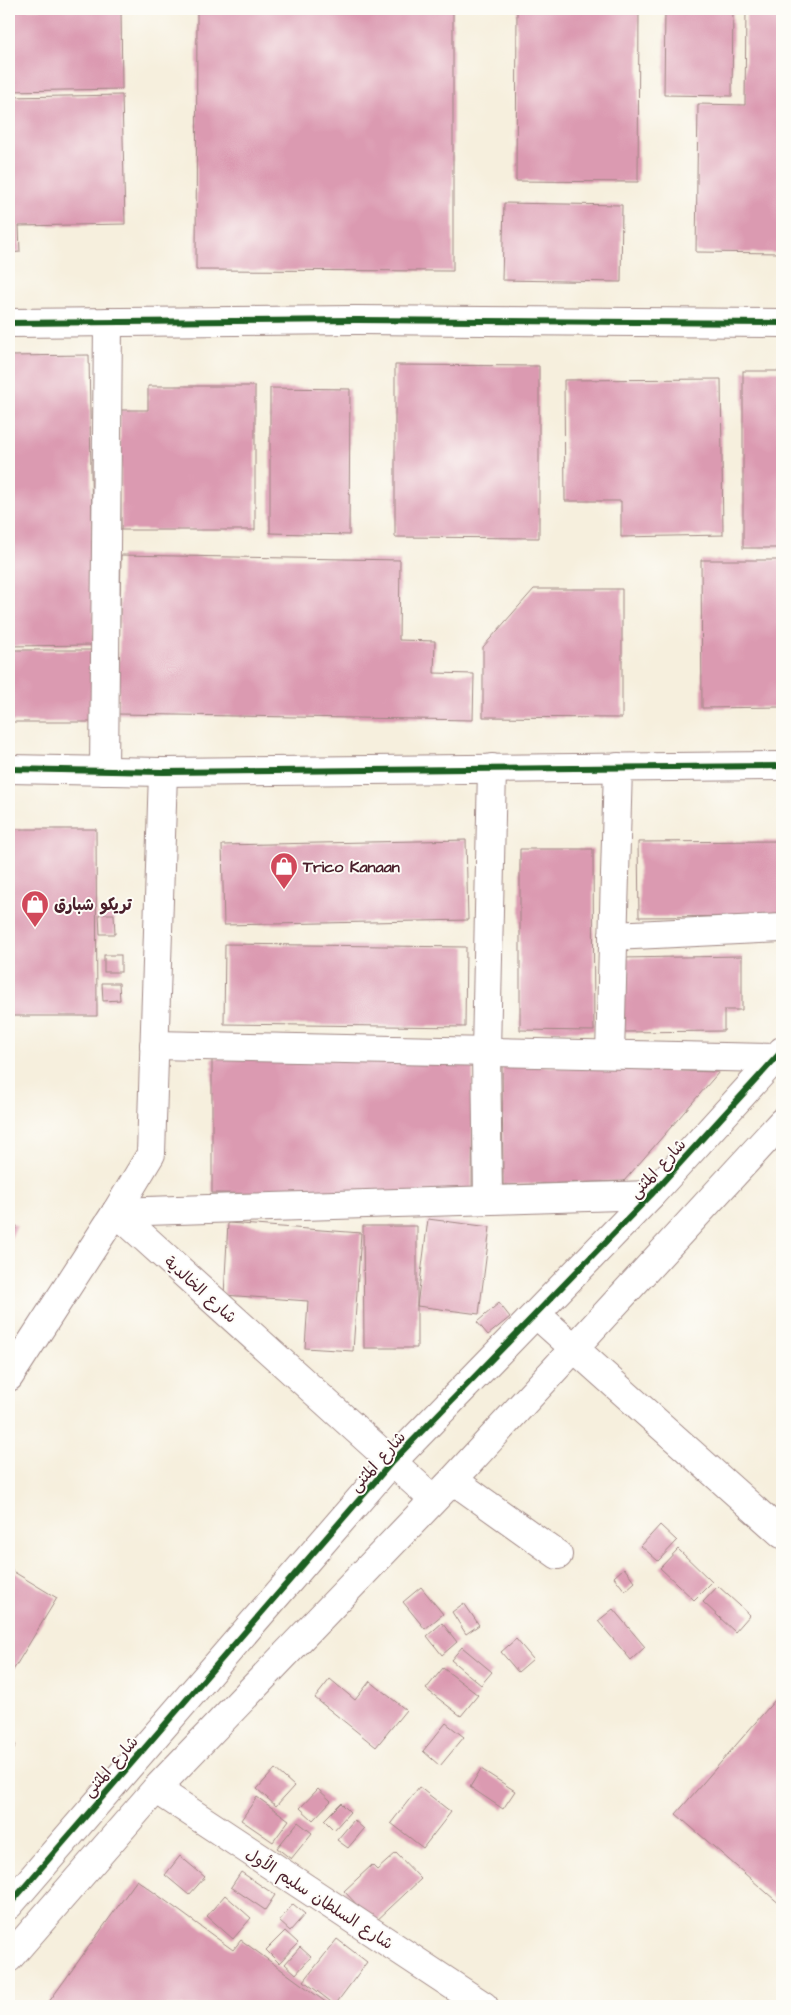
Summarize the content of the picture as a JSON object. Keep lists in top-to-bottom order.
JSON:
{
  "streets": {
    "street": ["شارع المثنى", "شارع الخالدية", "شارع السلطان سليم الأول"]
  },
  "crossings": [
    ["شارع المثنى", "شارع الخالدية"]
  ],
  "places": {
    "shop": ["Trico Kanaan", "تريكو شبارق"]
  }
}
